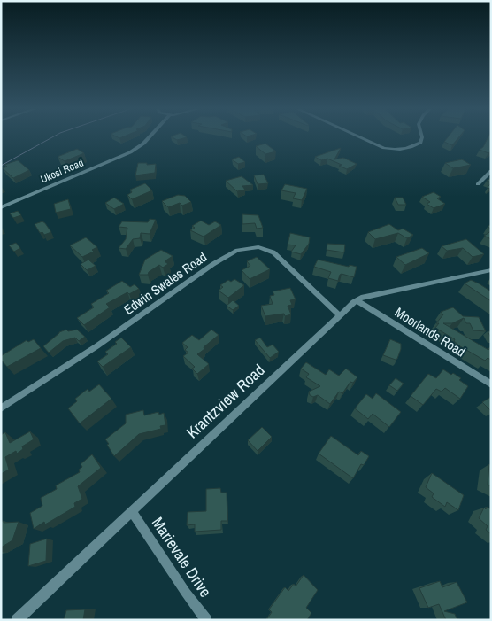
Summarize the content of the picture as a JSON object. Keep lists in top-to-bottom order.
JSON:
{
  "streets": {
    "street": [
      "Ukosi Road",
      "Edwin Swales Road",
      "Moorlands Road",
      "Krantzview Road",
      "Marievale Drive"
    ]
  },
  "crossings": [
    ["Edwin Swales Road", "Krantzview Road"],
    ["Moorlands Road", "Krantzview Road"],
    ["Krantzview Road", "Marievale Drive"]
  ]
}
